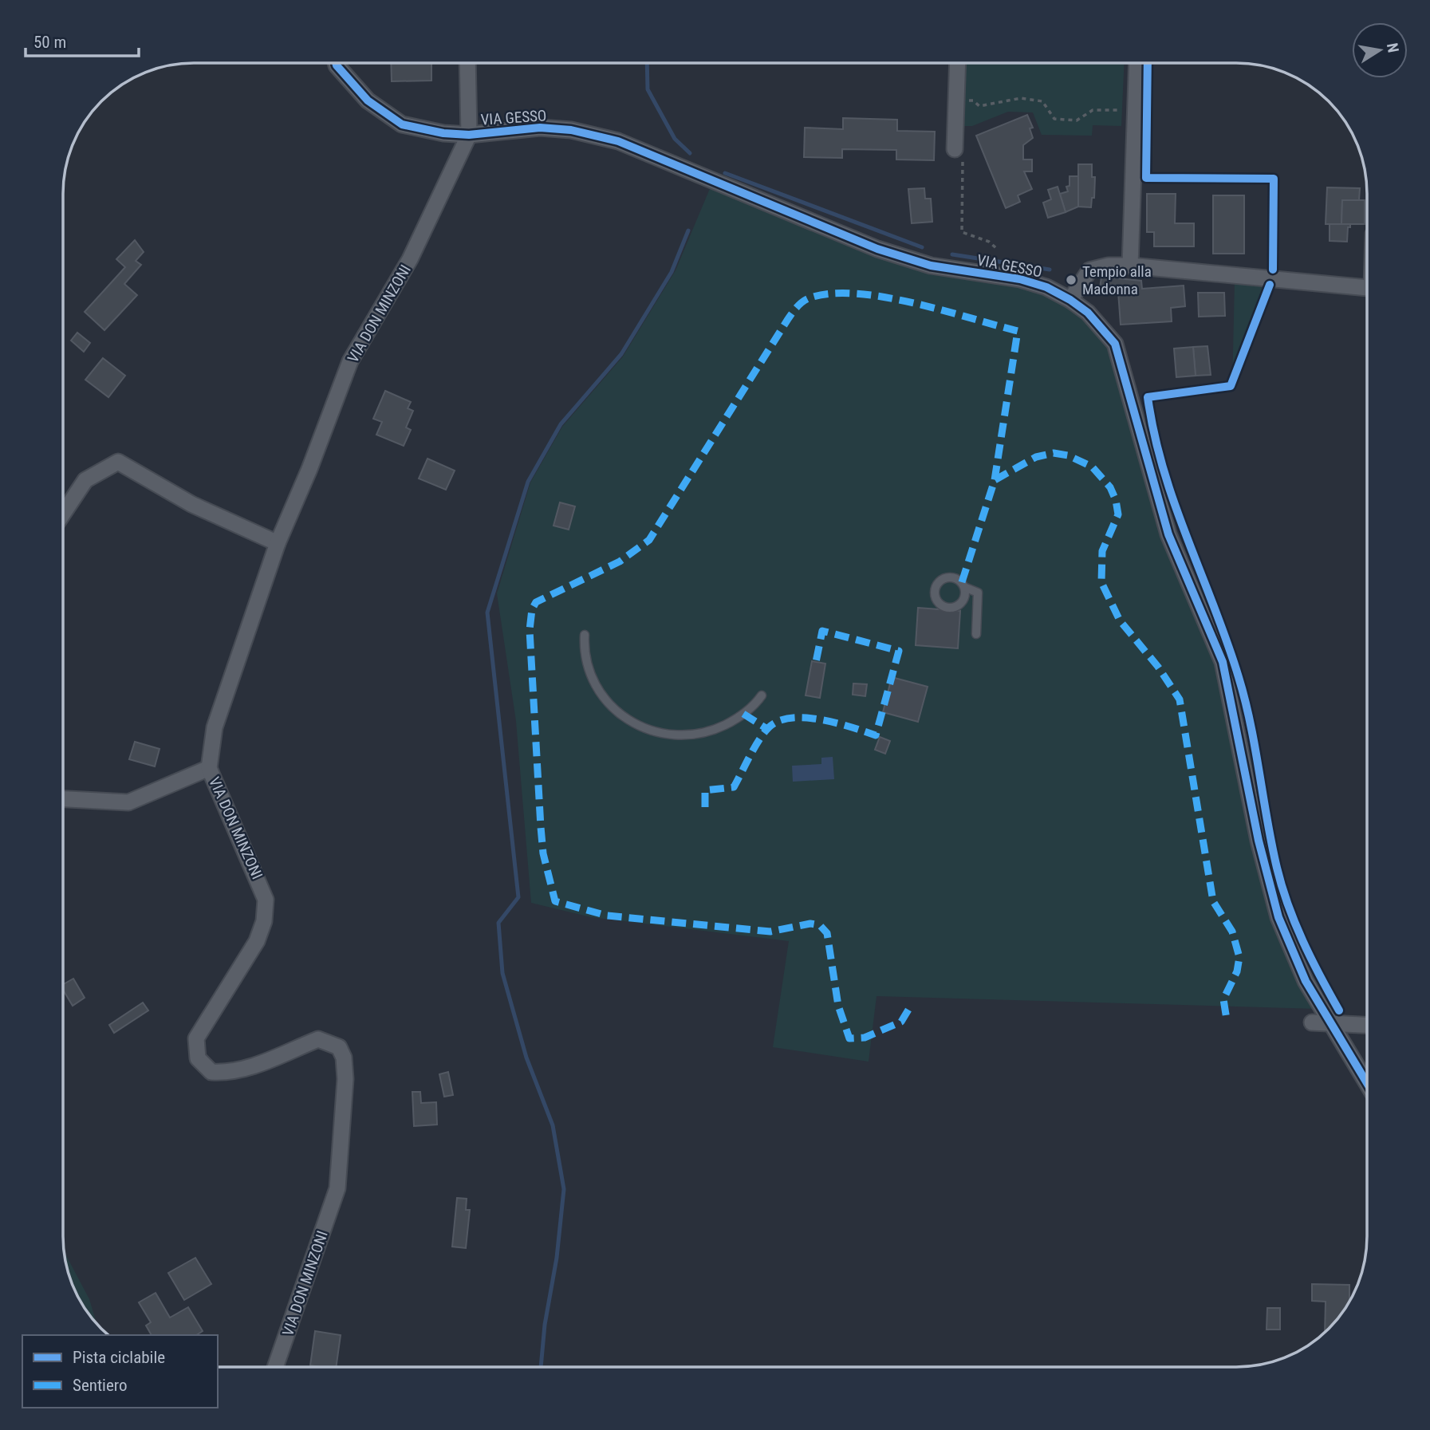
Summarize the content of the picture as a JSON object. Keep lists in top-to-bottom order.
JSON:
{
  "streets": {
    "street": ["VIA GESSO", "VIA DON MINZONI"]
  },
  "crossings": [
    ["VIA GESSO", "VIA DON MINZONI"]
  ],
  "places": ["Tempio alla Madonna"],
  "legend": ["Pista ciclabile", "Sentiero"],
  "scale_bar": "50 m",
  "north": "right"
}
